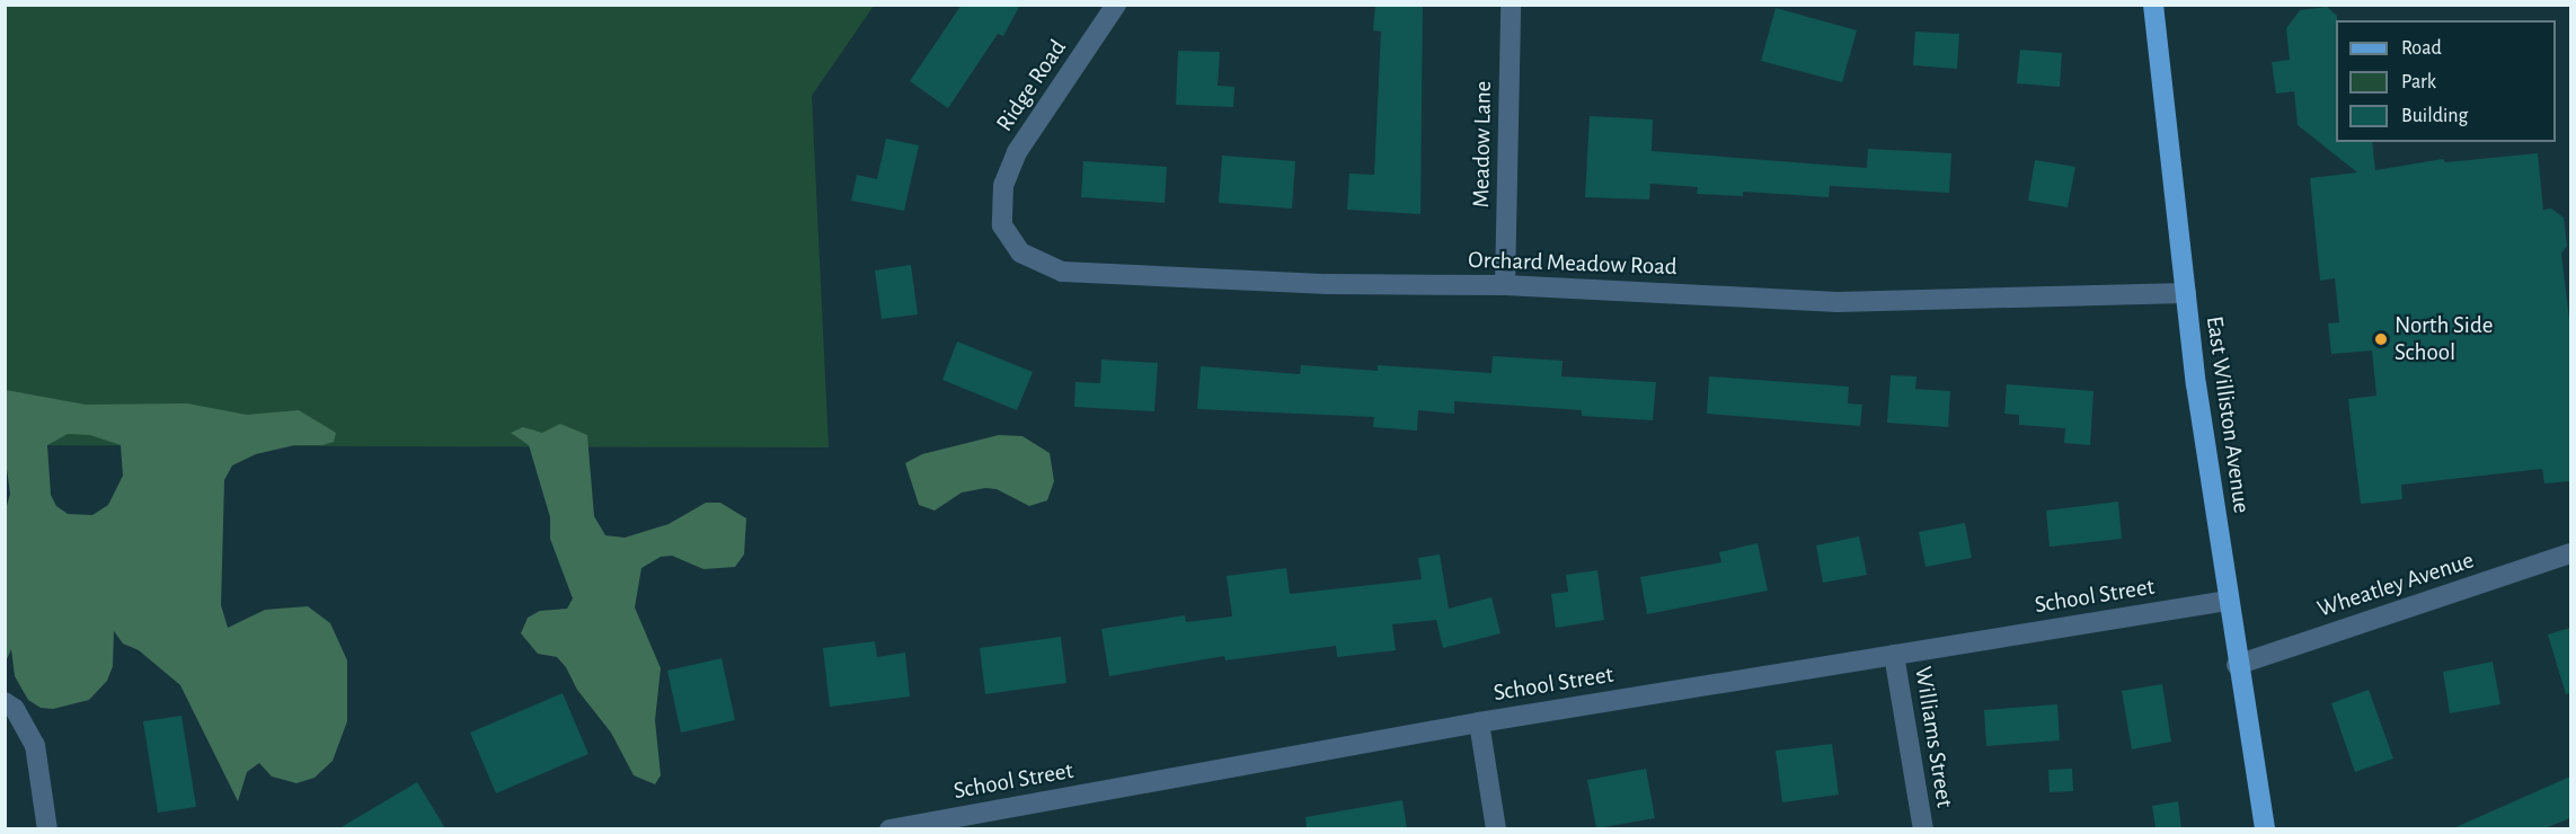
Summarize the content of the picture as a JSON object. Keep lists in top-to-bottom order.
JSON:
{
  "streets": {
    "main road": ["East Williston Avenue"],
    "street": [
      "Ridge Road",
      "Meadow Lane",
      "Orchard Meadow Road",
      "Wheatley Avenue",
      "School Street",
      "Williams Street"
    ]
  },
  "crossings": [
    ["Ridge Road", "Orchard Meadow Road"],
    ["Meadow Lane", "Orchard Meadow Road"],
    ["Orchard Meadow Road", "East Williston Avenue"],
    ["East Williston Avenue", "Wheatley Avenue"],
    ["East Williston Avenue", "School Street"],
    ["School Street", "Williams Street"]
  ],
  "places": ["North Side School"],
  "legend": ["Road", "Park", "Building"]
}
